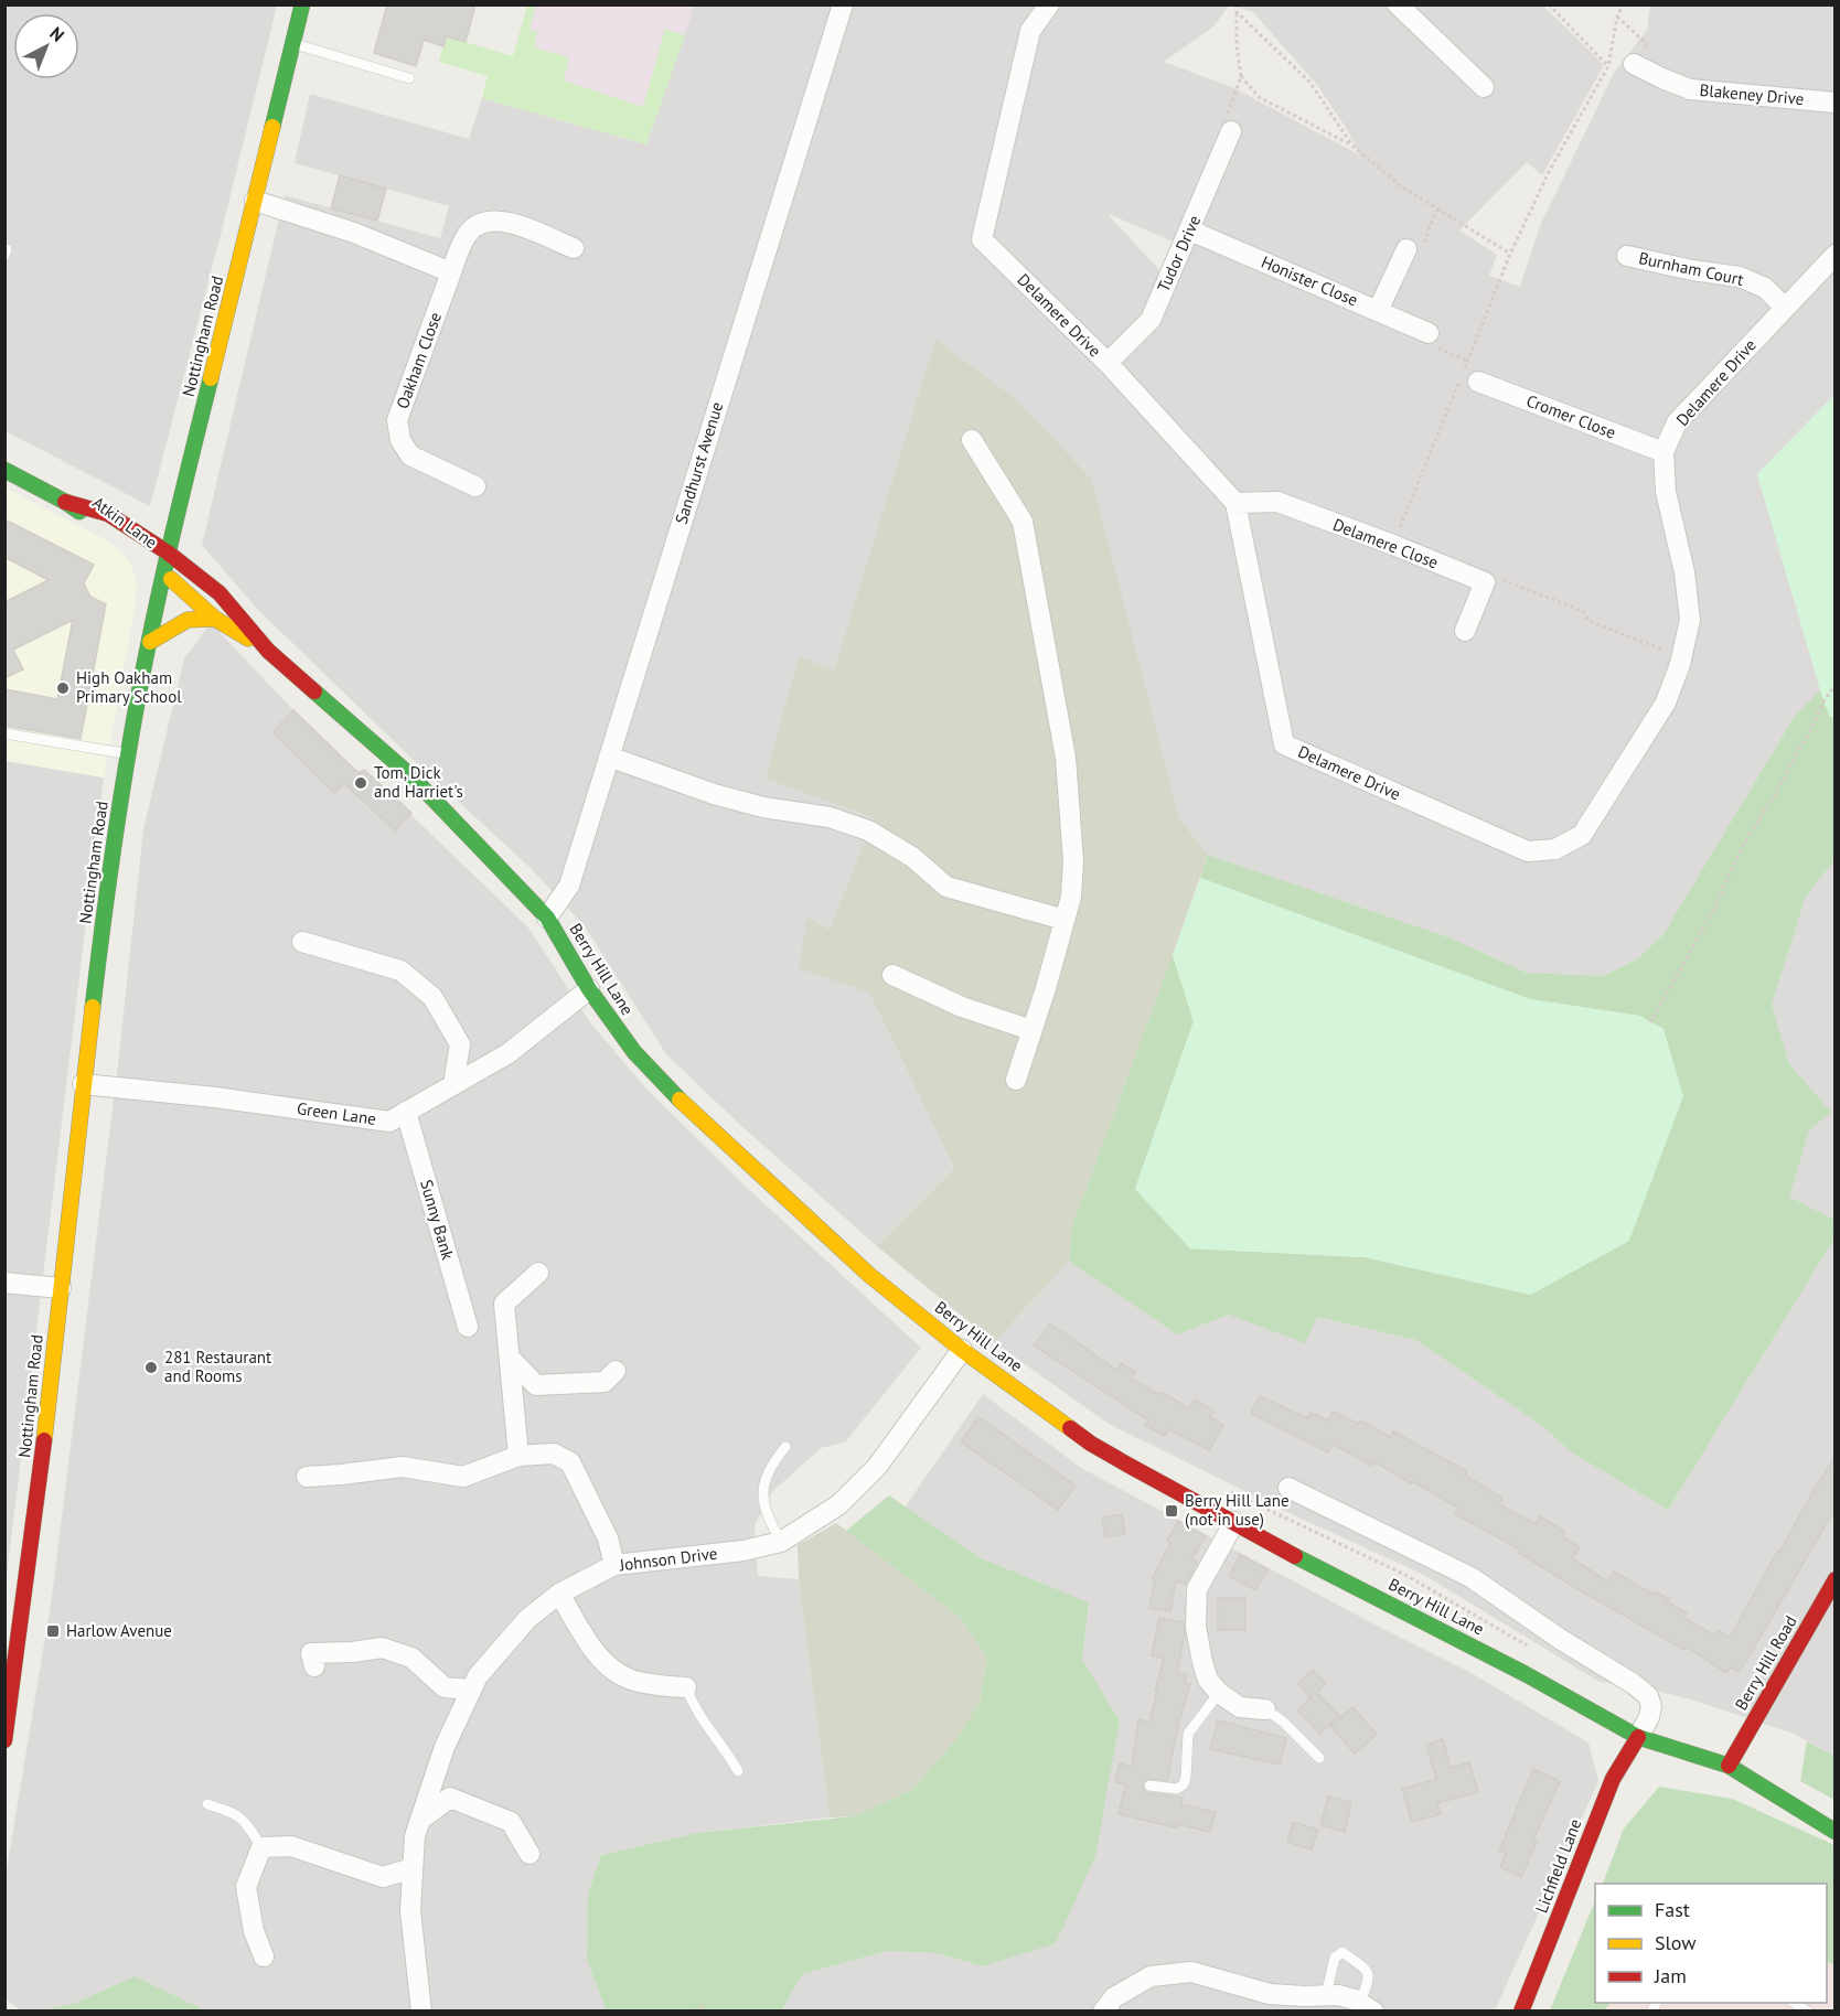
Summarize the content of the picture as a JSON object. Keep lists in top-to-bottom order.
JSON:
{
  "streets": {
    "main road": [
      "Nottingham Road",
      "Atkin Lane",
      "Berry Hill Lane",
      "Berry Hill Road",
      "Lichfield Lane"
    ],
    "street": [
      "Blakeney Drive",
      "Tudor Drive",
      "Burnham Court",
      "Honister Close",
      "Delamere Drive",
      "Oakham Close",
      "Cromer Close",
      "Sandhurst Avenue",
      "Delamere Close",
      "Green Lane",
      "Sunny Bank",
      "Johnson Drive"
    ]
  },
  "crossings": [
    ["Tudor Drive", "Honister Close"],
    ["Tudor Drive", "Delamere Drive"],
    ["Burnham Court", "Delamere Drive"],
    ["Delamere Drive", "Cromer Close"],
    ["Delamere Drive", "Delamere Close"],
    ["Nottingham Road", "Atkin Lane"],
    ["Nottingham Road", "Berry Hill Lane"],
    ["Nottingham Road", "Green Lane"],
    ["Sandhurst Avenue", "Berry Hill Lane"],
    ["Atkin Lane", "Berry Hill Lane"],
    ["Berry Hill Lane", "Green Lane"],
    ["Berry Hill Lane", "Johnson Drive"],
    ["Berry Hill Lane", "Berry Hill Road"],
    ["Berry Hill Lane", "Lichfield Lane"],
    ["Green Lane", "Sunny Bank"]
  ],
  "places": {
    "other": ["High Oakham Primary School", "Tom, Dick and Harriet's", "281 Restaurant and Rooms"],
    "transit": ["Berry Hill Lane (not in use)", "Harlow Avenue"]
  },
  "legend": ["Fast", "Slow", "Jam"],
  "north": "top right"
}
